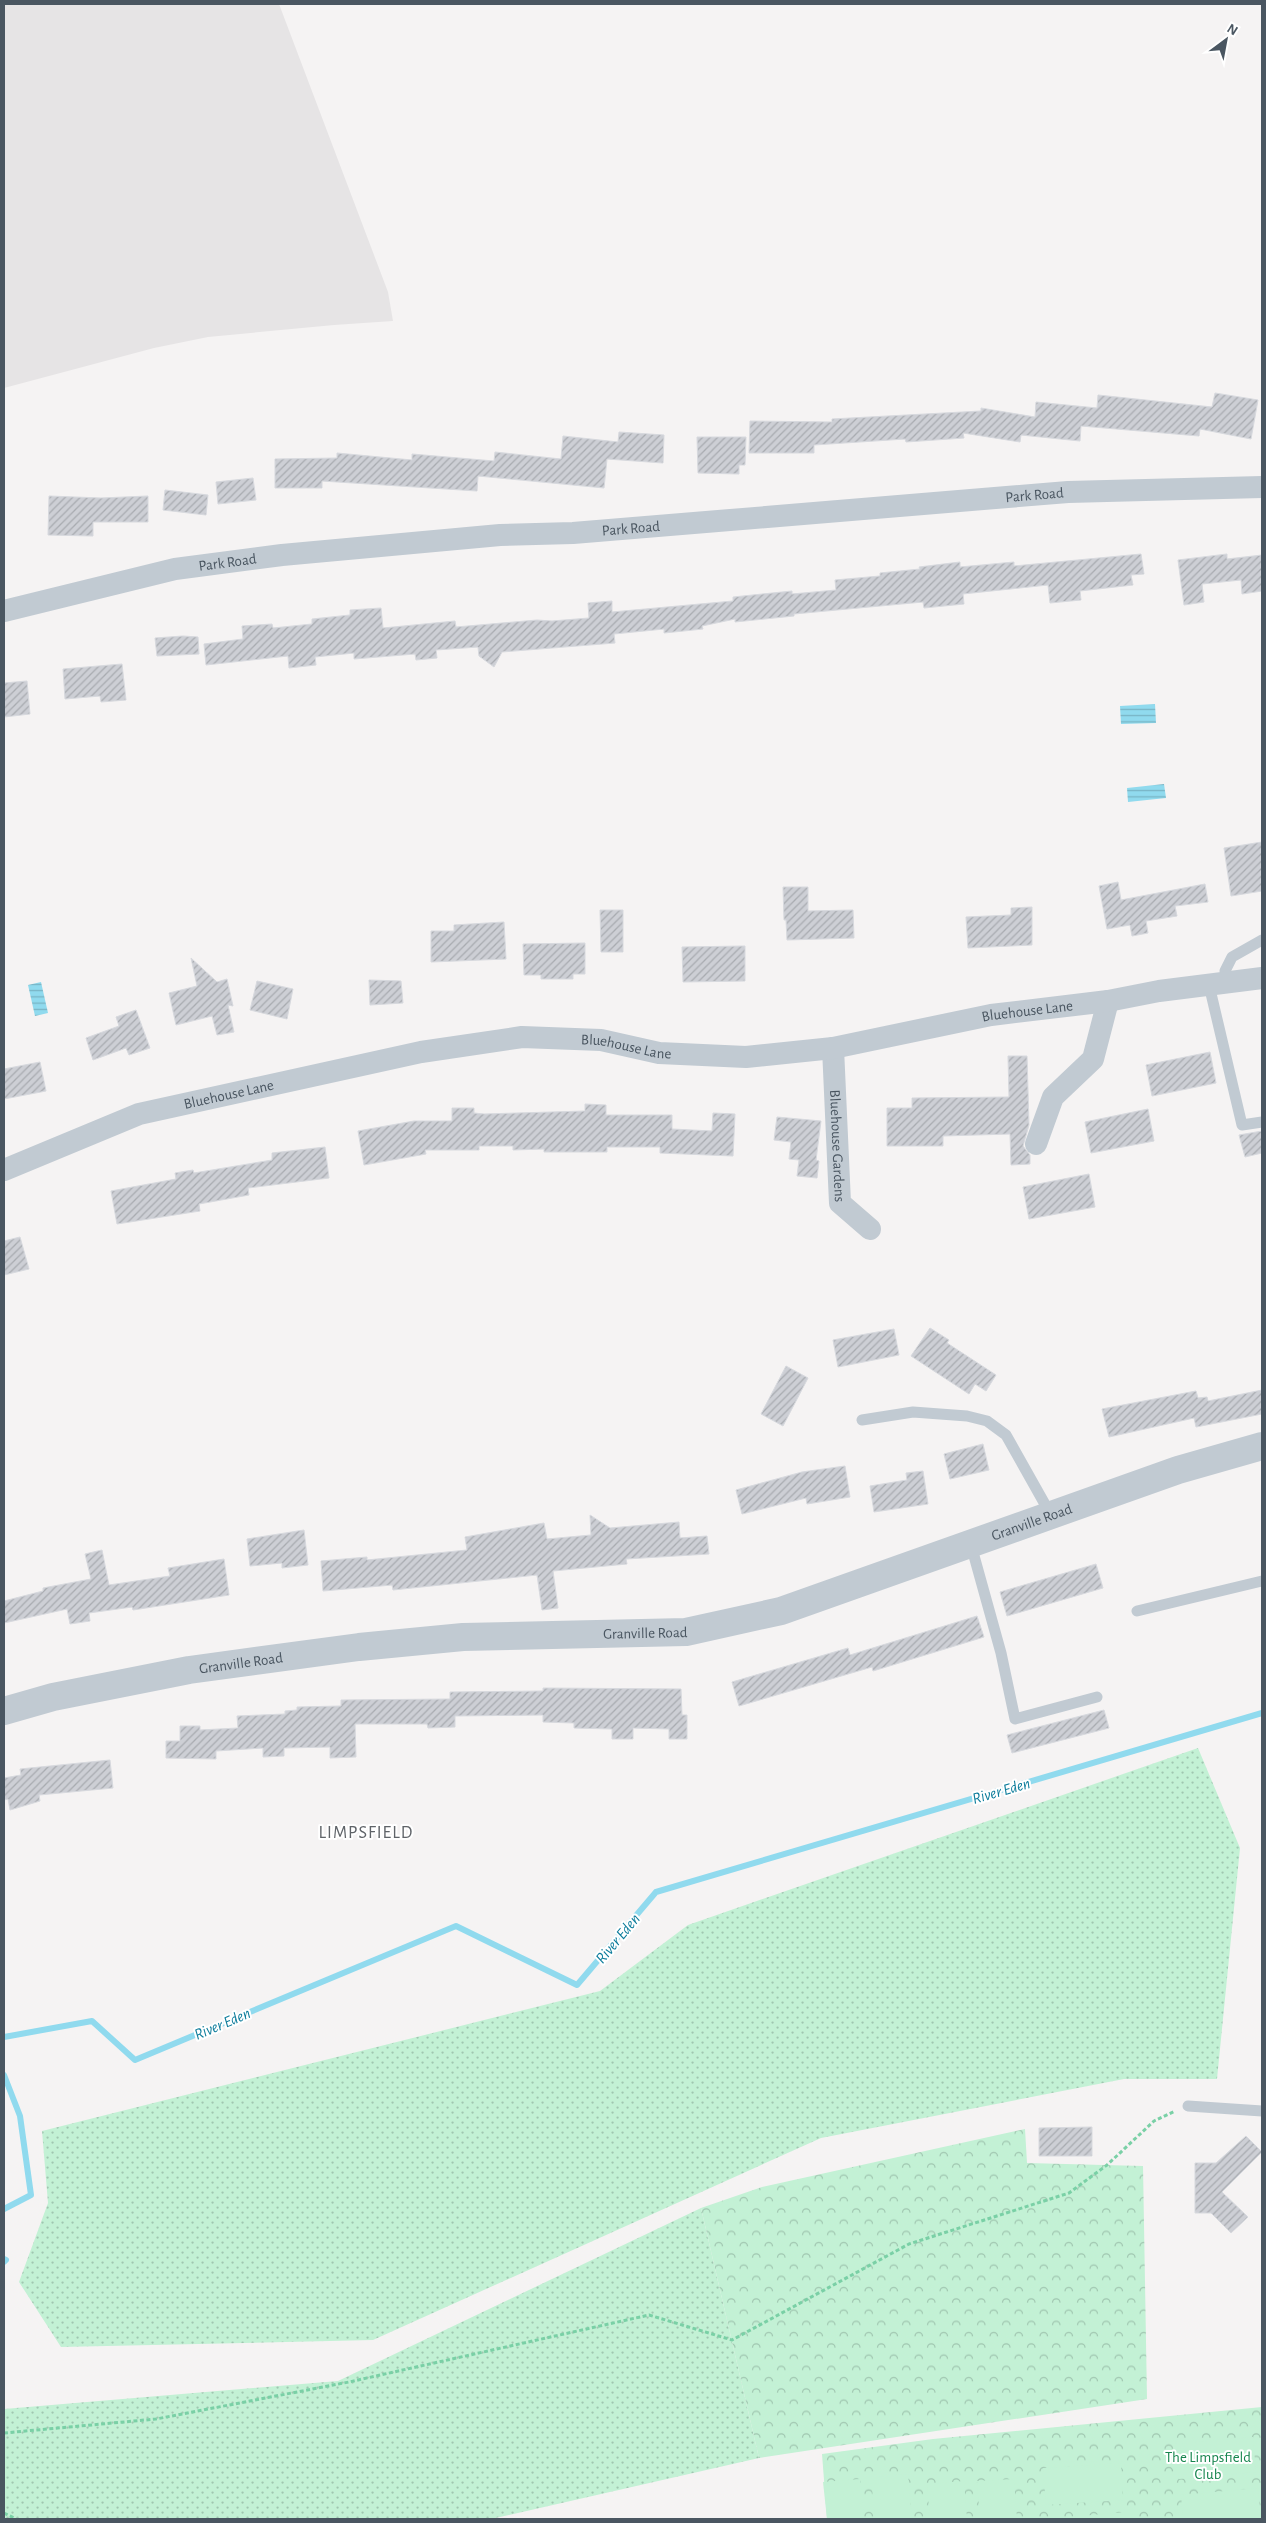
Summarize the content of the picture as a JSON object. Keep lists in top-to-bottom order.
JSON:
{
  "streets": {
    "street": [
      "Park Road",
      "Bluehouse Lane",
      "Bluehouse Gardens",
      "Granville Road"
    ]
  },
  "crossings": [
    ["Bluehouse Lane", "Bluehouse Gardens"]
  ],
  "districts": ["LIMPSFIELD"],
  "water": ["River Eden"],
  "parks": ["The Limpsfield Club"],
  "north": "top right"
}
